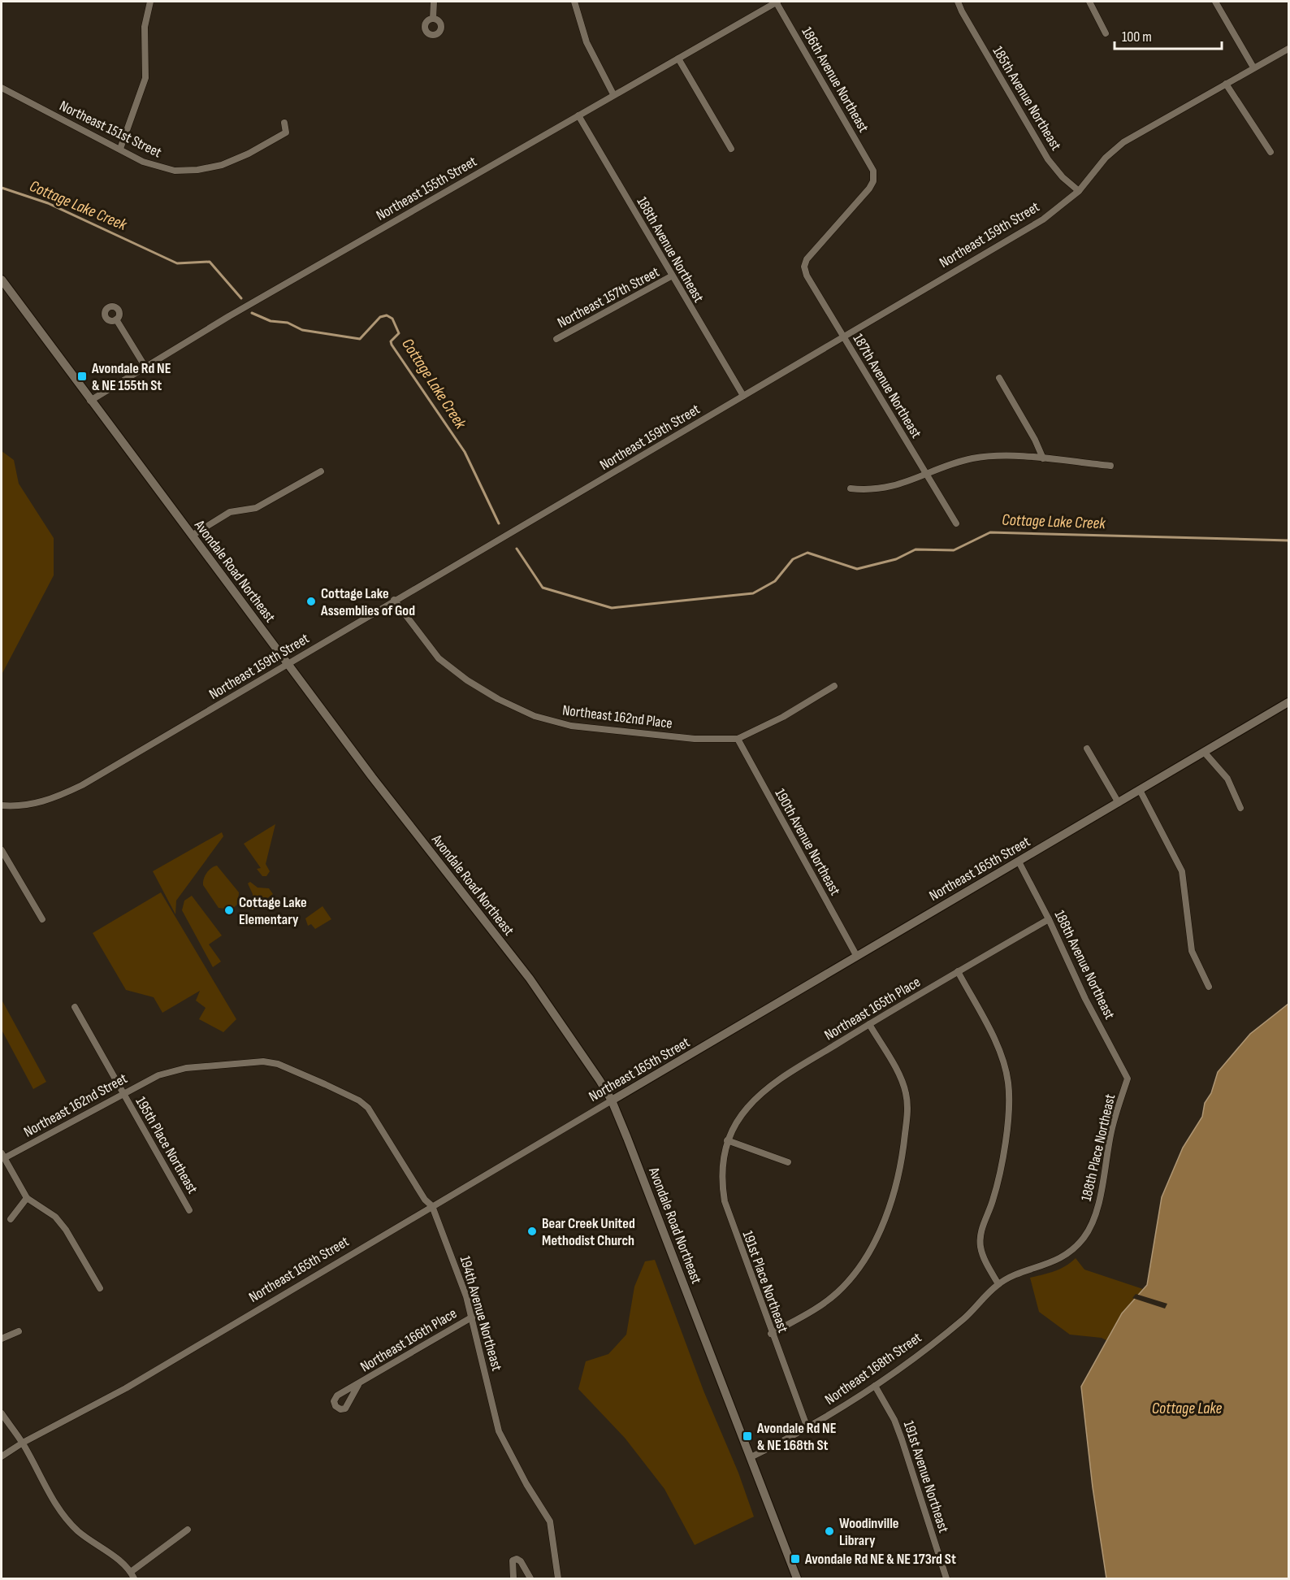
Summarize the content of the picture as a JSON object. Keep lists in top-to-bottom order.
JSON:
{
  "streets": {
    "main road": ["Avondale Road Northeast", "Northeast 165th Street"],
    "street": [
      "186th Avenue Northeast",
      "185th Avenue Northeast",
      "Northeast 151st Street",
      "Northeast 155th Street",
      "Northeast 159th Street",
      "188th Avenue Northeast",
      "Northeast 157th Street",
      "187th Avenue Northeast",
      "Northeast 162nd Place",
      "190th Avenue Northeast",
      "Northeast 165th Place",
      "Northeast 162nd Street",
      "195th Place Northeast",
      "188th Place Northeast",
      "191st Place Northeast",
      "194th Avenue Northeast",
      "Northeast 166th Place",
      "Northeast 168th Street",
      "191st Avenue Northeast"
    ]
  },
  "crossings": [
    ["186th Avenue Northeast", "Northeast 155th Street"],
    ["186th Avenue Northeast", "187th Avenue Northeast"],
    ["185th Avenue Northeast", "Northeast 159th Street"],
    ["Northeast 155th Street", "188th Avenue Northeast"],
    ["Northeast 155th Street", "Avondale Road Northeast"],
    ["Northeast 159th Street", "188th Avenue Northeast"],
    ["Northeast 159th Street", "187th Avenue Northeast"],
    ["Northeast 159th Street", "Avondale Road Northeast"],
    ["Northeast 159th Street", "Northeast 162nd Place"],
    ["188th Avenue Northeast", "Northeast 157th Street"],
    ["188th Avenue Northeast", "Northeast 165th Street"],
    ["188th Avenue Northeast", "Northeast 165th Place"],
    ["188th Avenue Northeast", "188th Place Northeast"],
    ["Avondale Road Northeast", "Northeast 165th Street"],
    ["Avondale Road Northeast", "Northeast 168th Street"],
    ["Northeast 162nd Place", "190th Avenue Northeast"],
    ["190th Avenue Northeast", "Northeast 165th Street"],
    ["Northeast 165th Street", "194th Avenue Northeast"],
    ["Northeast 165th Place", "191st Place Northeast"],
    ["Northeast 162nd Street", "195th Place Northeast"],
    ["Northeast 162nd Street", "194th Avenue Northeast"],
    ["188th Place Northeast", "Northeast 168th Street"],
    ["191st Place Northeast", "Northeast 168th Street"],
    ["194th Avenue Northeast", "Northeast 166th Place"],
    ["Northeast 168th Street", "191st Avenue Northeast"]
  ],
  "water": ["Cottage Lake Creek", "Cottage Lake"],
  "places": {
    "transit": ["Avondale Rd NE & NE 155th St", "Avondale Rd NE & NE 168th St", "Avondale Rd NE & NE 173rd St"],
    "other": [
      "Cottage Lake Assemblies of God",
      "Cottage Lake Elementary",
      "Bear Creek United Methodist Church",
      "Woodinville Library"
    ]
  },
  "scale_bar": "100 m"
}
